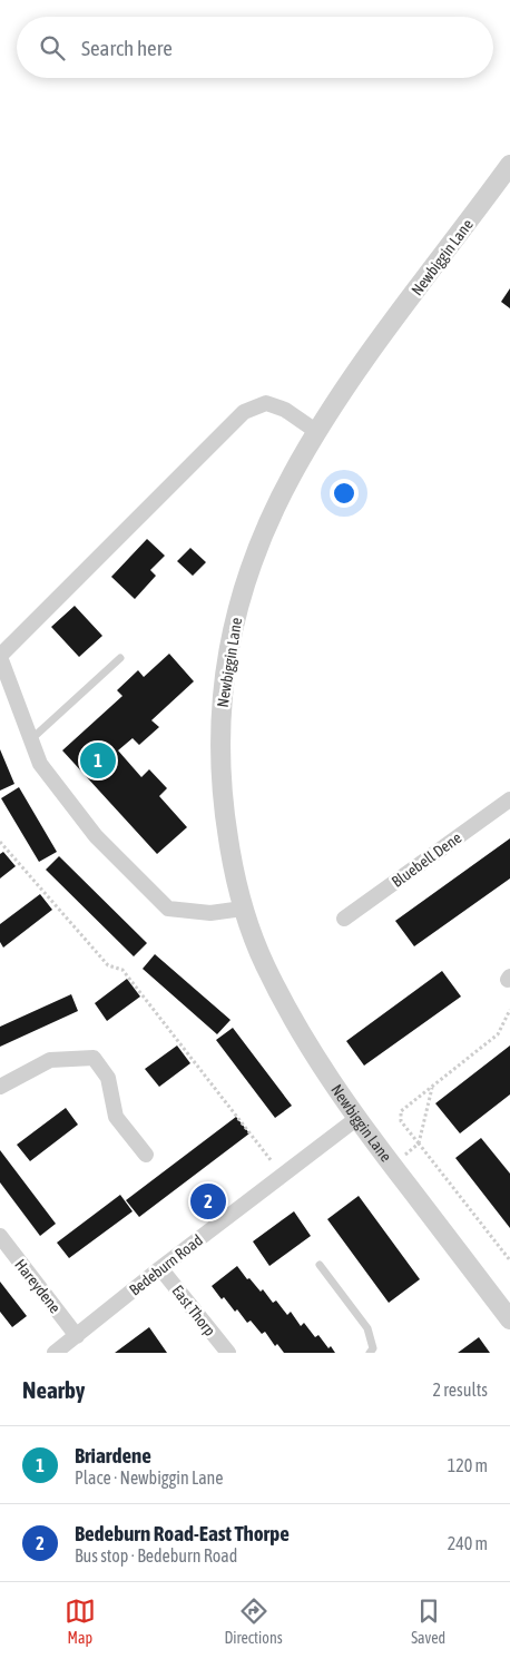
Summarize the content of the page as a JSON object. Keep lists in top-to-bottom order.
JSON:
{
  "streets": {
    "street": [
      "Newbiggin Lane",
      "Bluebell Dene",
      "Bedeburn Road",
      "Hareydene",
      "East Thorp"
    ]
  },
  "crossings": [
    ["Newbiggin Lane", "Bedeburn Road"],
    ["Bedeburn Road", "Hareydene"],
    ["Bedeburn Road", "East Thorp"]
  ],
  "page": {
    "search": "Search here",
    "pins": ["1", "2"],
    "heading": ["Nearby", "2 results"],
    "list": [
      {
        "mark": "1",
        "name": "Briardene",
        "note": "Place · Newbiggin Lane",
        "value": "120 m"
      },
      {
        "mark": "2",
        "name": "Bedeburn Road-East Thorpe",
        "note": "Bus stop · Bedeburn Road",
        "value": "240 m"
      }
    ],
    "nav": ["Map", "Directions", "Saved"]
  }
}
